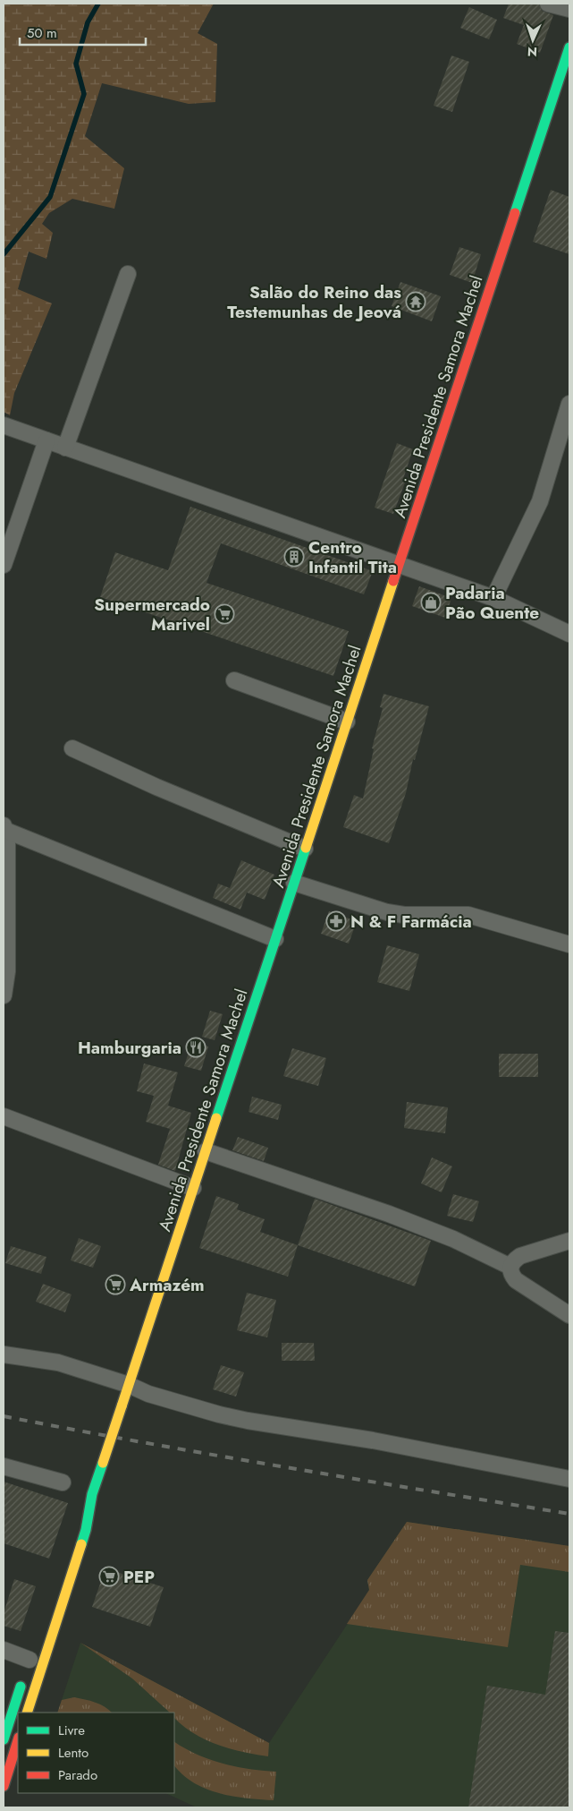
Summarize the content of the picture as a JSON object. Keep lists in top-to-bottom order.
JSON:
{
  "streets": {
    "main road": ["Avenida Presidente Samora Machel"]
  },
  "places": {
    "temple": ["Salão do Reino das Testemunhas de Jeová"],
    "building": ["Centro Infantil Tita"],
    "shop": ["Padaria Pão Quente"],
    "supermarket": ["Supermercado Marivel", "Armazém", "PEP"],
    "pharmacy": ["N & F Farmácia"],
    "restaurant": ["Hamburgaria"]
  },
  "legend": ["Livre", "Lento", "Parado"],
  "scale_bar": "50 m",
  "north": "bottom"
}
